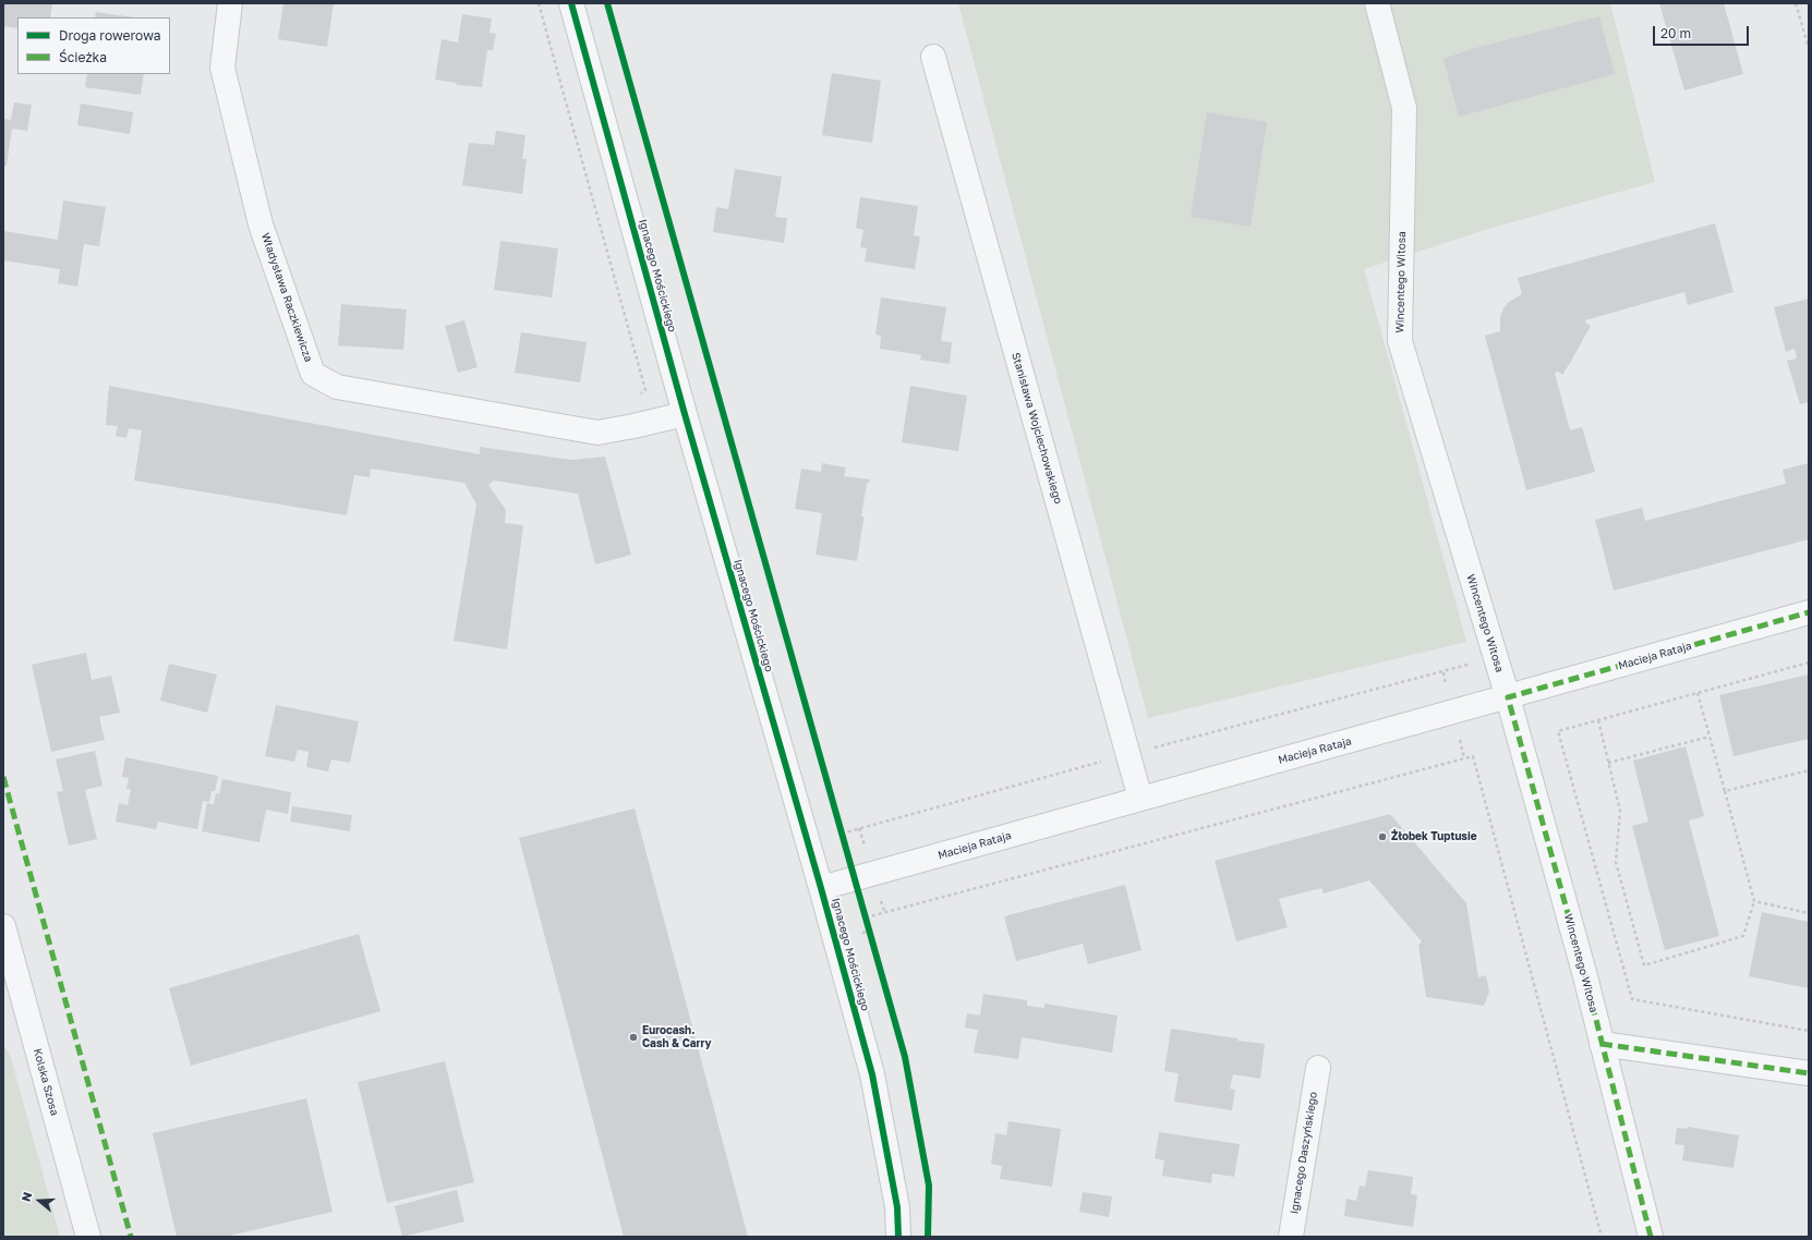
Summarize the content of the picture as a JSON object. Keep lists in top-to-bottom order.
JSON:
{
  "streets": {
    "street": [
      "Ignacego Mościckiego",
      "Wincentego Witosa",
      "Władysława Raczkiewicza",
      "Stanisława Wojciechowskiego",
      "Macieja Rataja",
      "Kolska Szosa",
      "Ignacego Daszyńskiego"
    ]
  },
  "crossings": [
    ["Ignacego Mościckiego", "Władysława Raczkiewicza"],
    ["Ignacego Mościckiego", "Macieja Rataja"],
    ["Wincentego Witosa", "Macieja Rataja"],
    ["Stanisława Wojciechowskiego", "Macieja Rataja"]
  ],
  "places": ["Żłobek Tuptusie", "Eurocash. Cash & Carry"],
  "legend": ["Droga rowerowa", "Ścieżka"],
  "scale_bar": "20 m",
  "north": "left"
}
